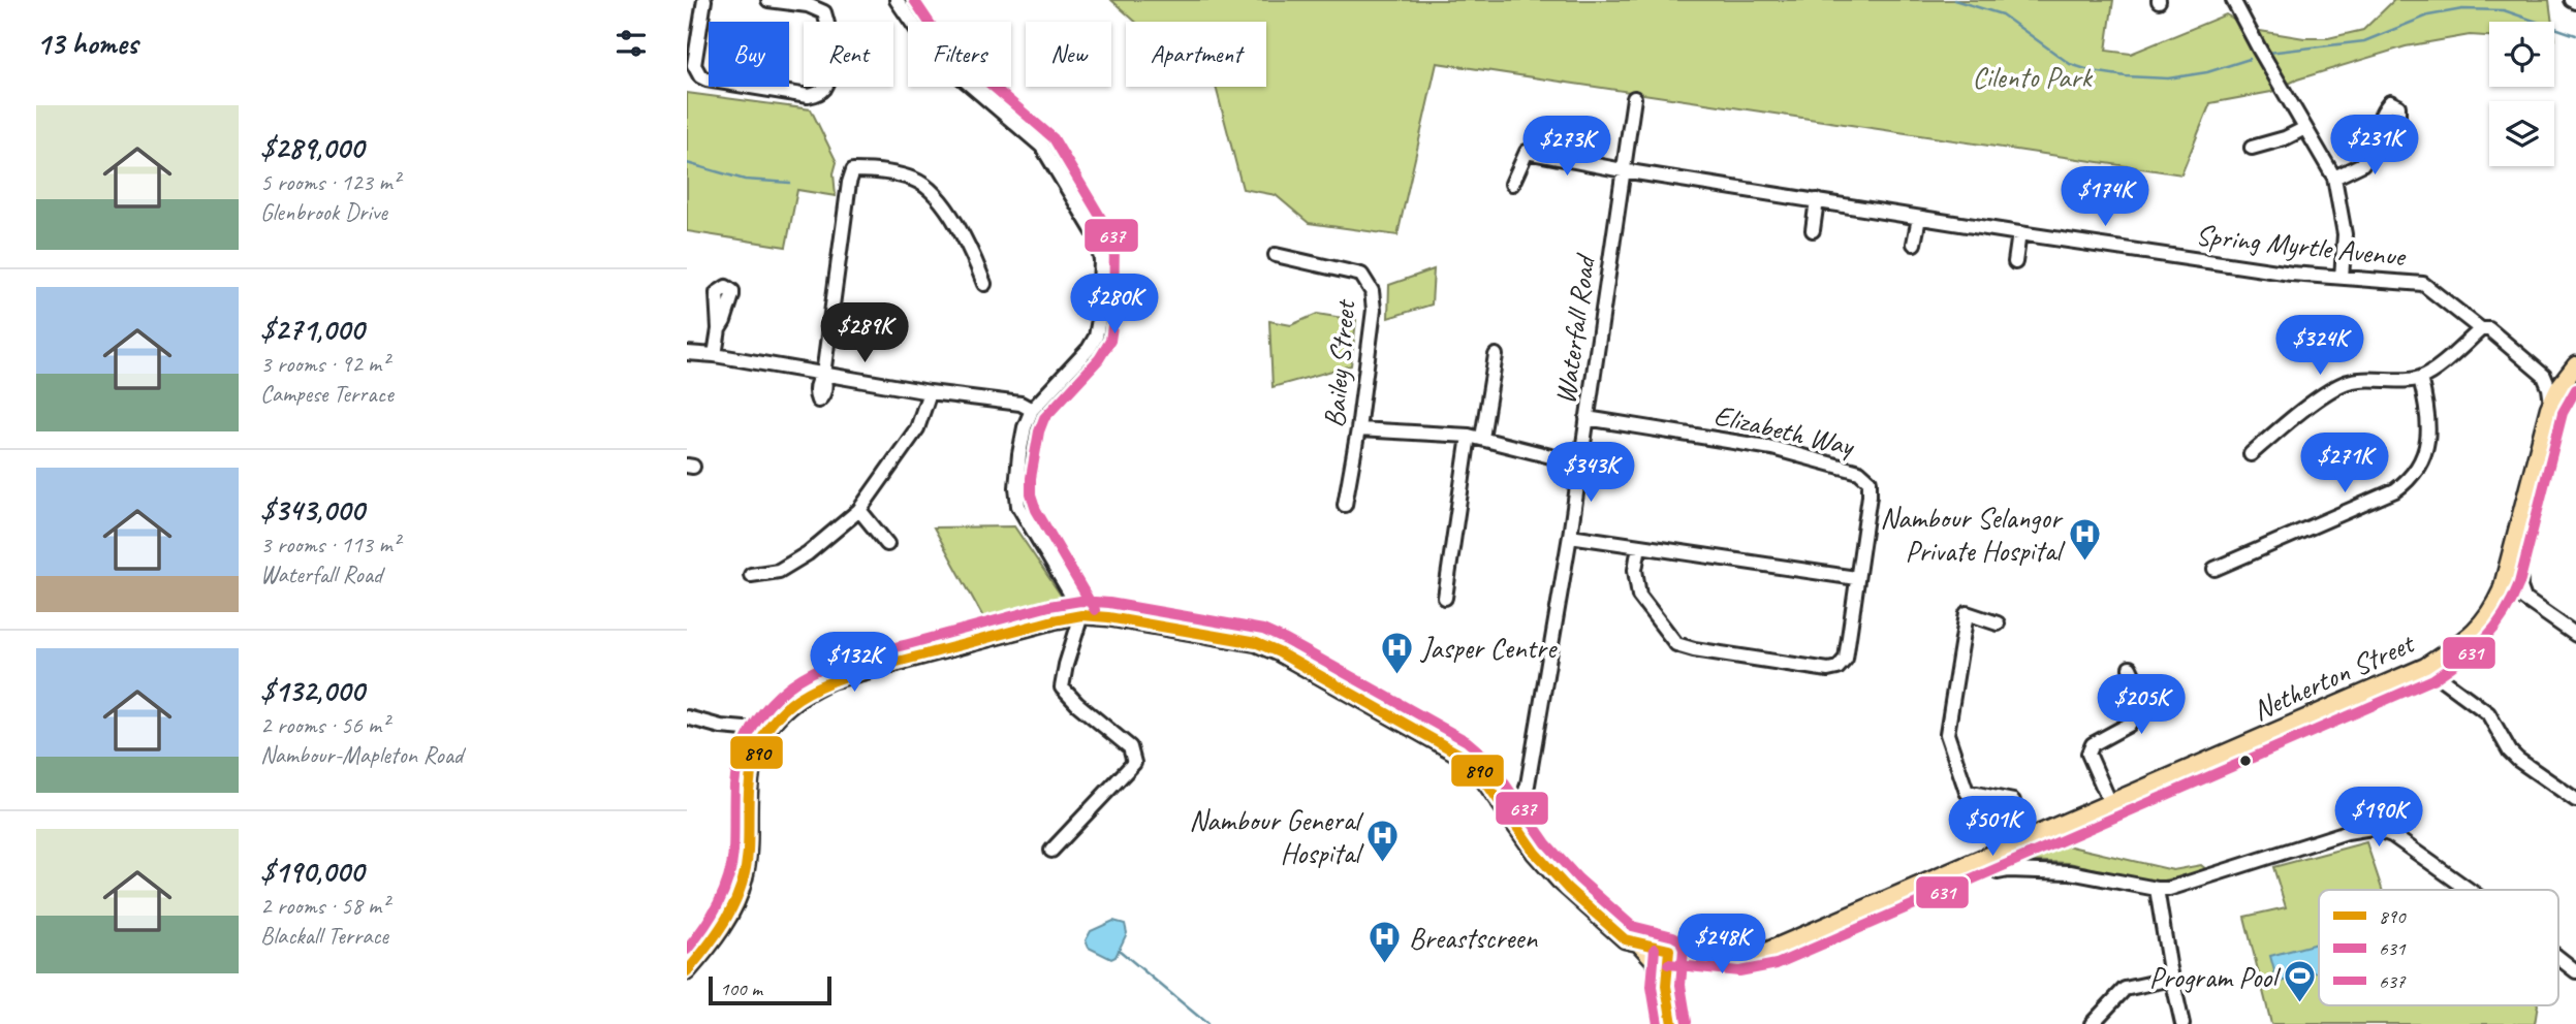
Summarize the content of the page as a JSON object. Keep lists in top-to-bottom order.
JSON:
{
  "streets": {
    "main road": ["Netherton Street"],
    "street": [
      "Spring Myrtle Avenue",
      "Waterfall Road",
      "Bailey Street",
      "Elizabeth Way"
    ]
  },
  "crossings": [
    ["Spring Myrtle Avenue", "Waterfall Road"],
    ["Spring Myrtle Avenue", "Netherton Street"],
    ["Waterfall Road", "Elizabeth Way"]
  ],
  "parks": ["Cilento Park"],
  "places": {
    "hospital": [
      "Nambour Selangor Private Hospital",
      "Jasper Centre",
      "Nambour General Hospital",
      "Breastscreen"
    ],
    "sports": ["Program Pool"]
  },
  "lines": ["transit line 637", "transit line 631", "transit line 890"],
  "legend": ["890", "631", "637"],
  "scale_bar": "100 m",
  "page": {
    "heading": "13 homes",
    "chip": [
      "Buy",
      "Rent",
      "Filters",
      "New",
      "Apartment"
    ],
    "list": [
      {
        "name": "$289,000",
        "note": "5 rooms · 123 m² · Glenbrook Drive"
      },
      {
        "name": "$271,000",
        "note": "3 rooms · 92 m² · Campese Terrace"
      },
      {
        "name": "$343,000",
        "note": "3 rooms · 113 m² · Waterfall Road"
      },
      {
        "name": "$132,000",
        "note": "2 rooms · 56 m² · Nambour-Mapleton Road"
      },
      {
        "name": "$190,000",
        "note": "2 rooms · 58 m² · Blackall Terrace"
      }
    ],
    "price": [
      "$231K",
      "$273K",
      "$174K",
      "$280K",
      "$289K",
      "$324K",
      "$271K",
      "$343K",
      "$132K",
      "$205K",
      "$190K",
      "$501K",
      "$248K"
    ],
    "scale": "100 m"
  }
}
